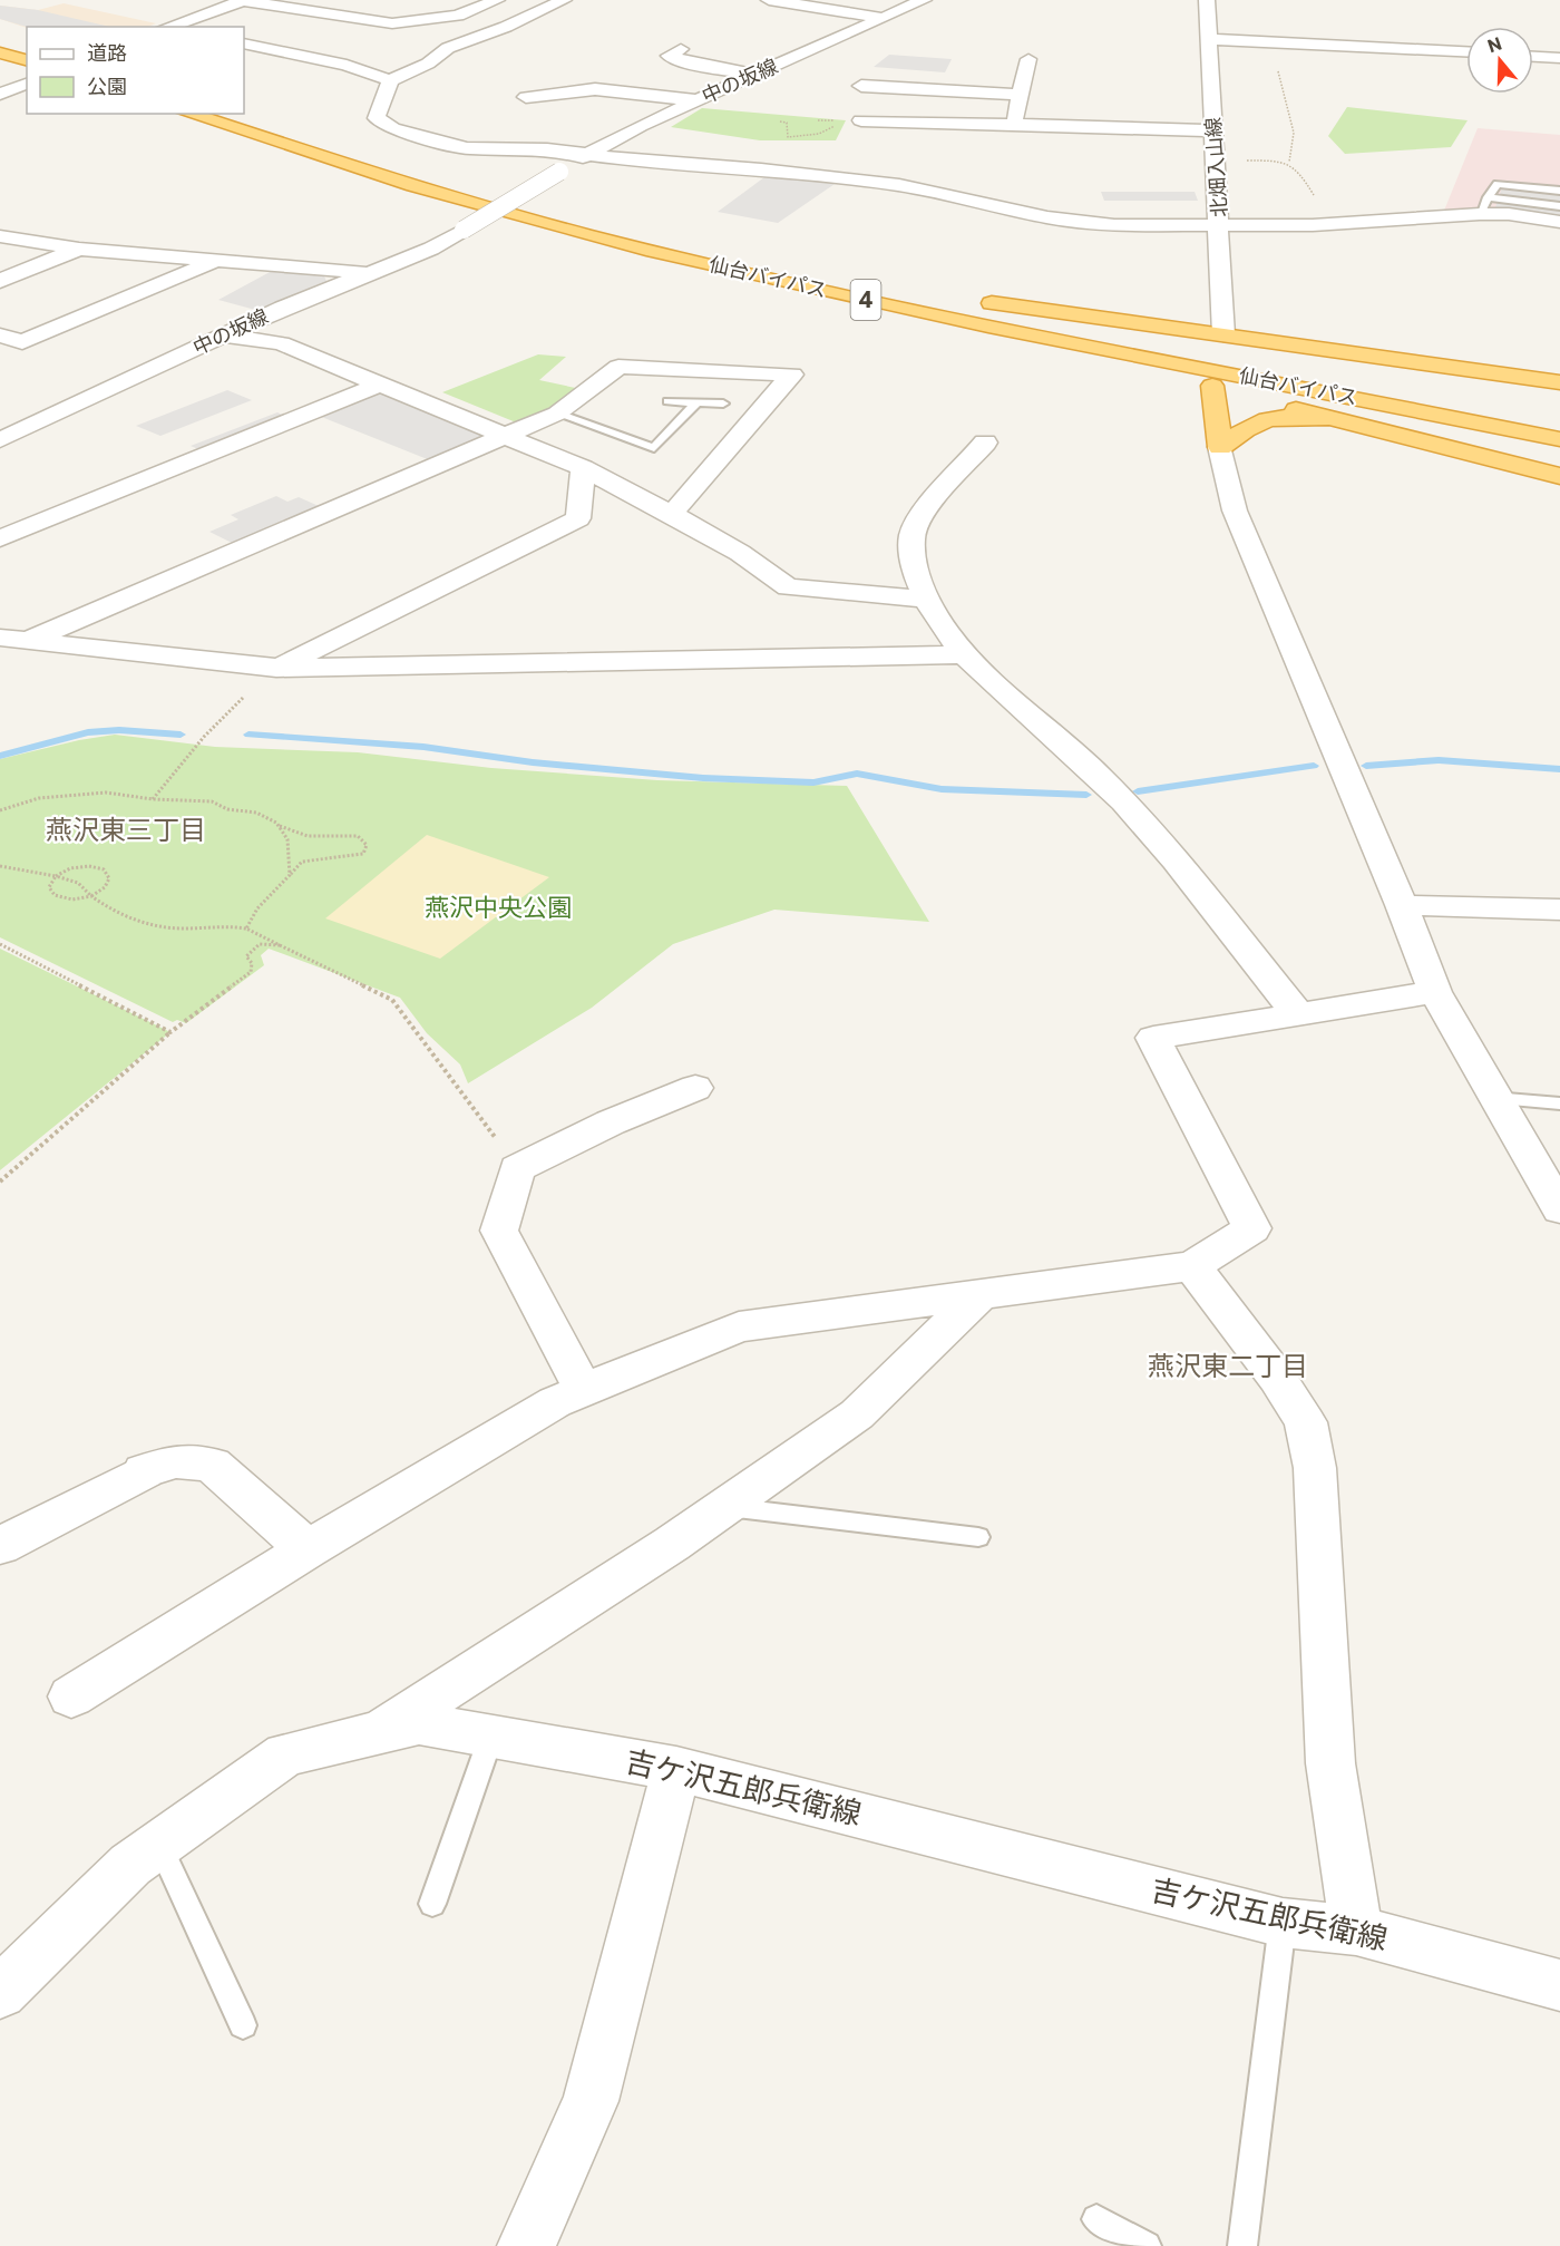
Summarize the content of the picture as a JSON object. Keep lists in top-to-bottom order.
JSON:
{
  "streets": {
    "highway": ["仙台バイパス", "4"],
    "street": ["中の坂線", "北畑入山線", "吉ケ沢五郎兵衛線"]
  },
  "districts": ["燕沢東三丁目", "燕沢東二丁目"],
  "parks": ["燕沢中央公園"],
  "legend": ["道路", "公園"],
  "north": "top"
}
